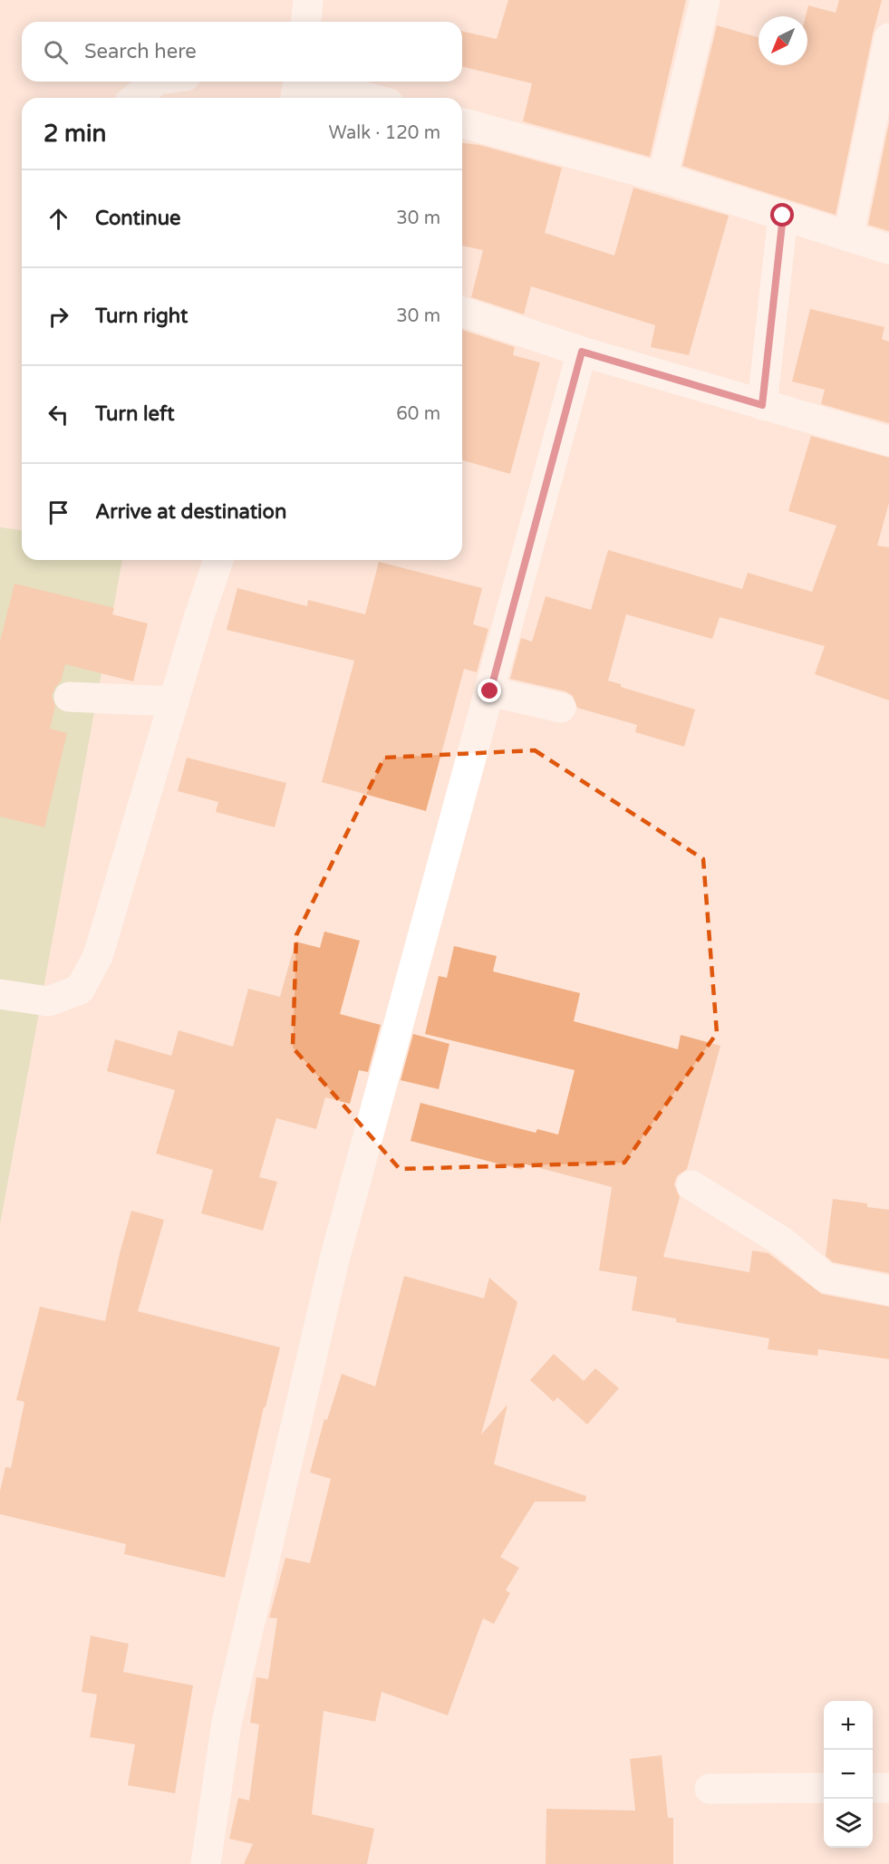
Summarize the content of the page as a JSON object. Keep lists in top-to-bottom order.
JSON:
{
  "north": "bottom left",
  "page": {
    "search": "Search here",
    "heading": ["2 min", "Walk · 120 m"],
    "list": [
      ["Continue", "30 m"],
      ["Turn right", "30 m"],
      ["Turn left", "60 m"],
      "Arrive at destination"
    ],
    "map_buttons": ["+", "−"]
  }
}
